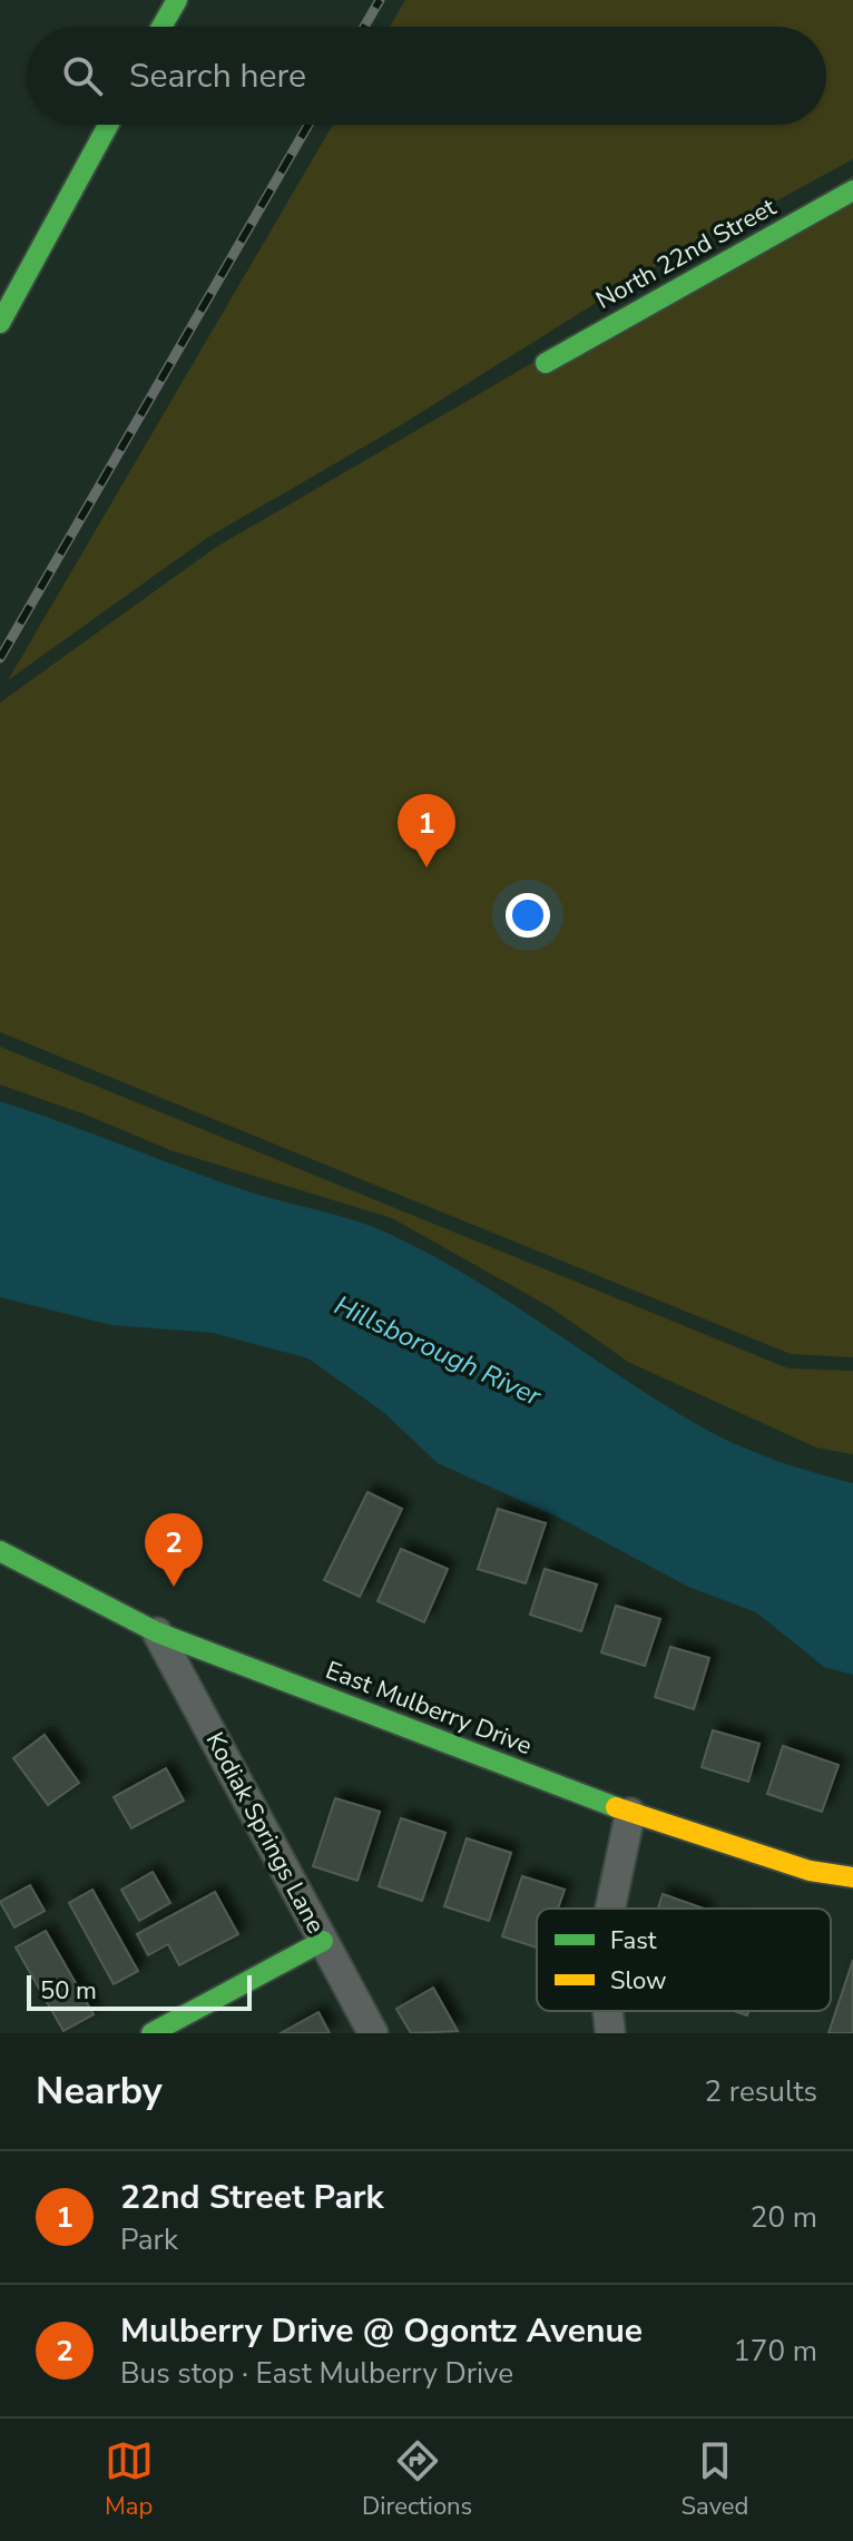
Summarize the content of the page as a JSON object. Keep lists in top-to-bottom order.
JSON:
{
  "streets": {
    "street": ["North 22nd Street", "East Mulberry Drive", "Kodiak Springs Lane"]
  },
  "crossings": [
    ["East Mulberry Drive", "Kodiak Springs Lane"]
  ],
  "water": ["Hillsborough River"],
  "legend": ["Fast", "Slow"],
  "scale_bar": "50 m",
  "page": {
    "search": "Search here",
    "pins": ["1", "2"],
    "scale": "50 m",
    "heading": ["Nearby", "2 results"],
    "list": [
      {
        "mark": "1",
        "name": "22nd Street Park",
        "note": "Park",
        "value": "20 m"
      },
      {
        "mark": "2",
        "name": "Mulberry Drive @ Ogontz Avenue",
        "note": "Bus stop · East Mulberry Drive",
        "value": "170 m"
      }
    ],
    "nav": ["Map", "Directions", "Saved"]
  }
}
